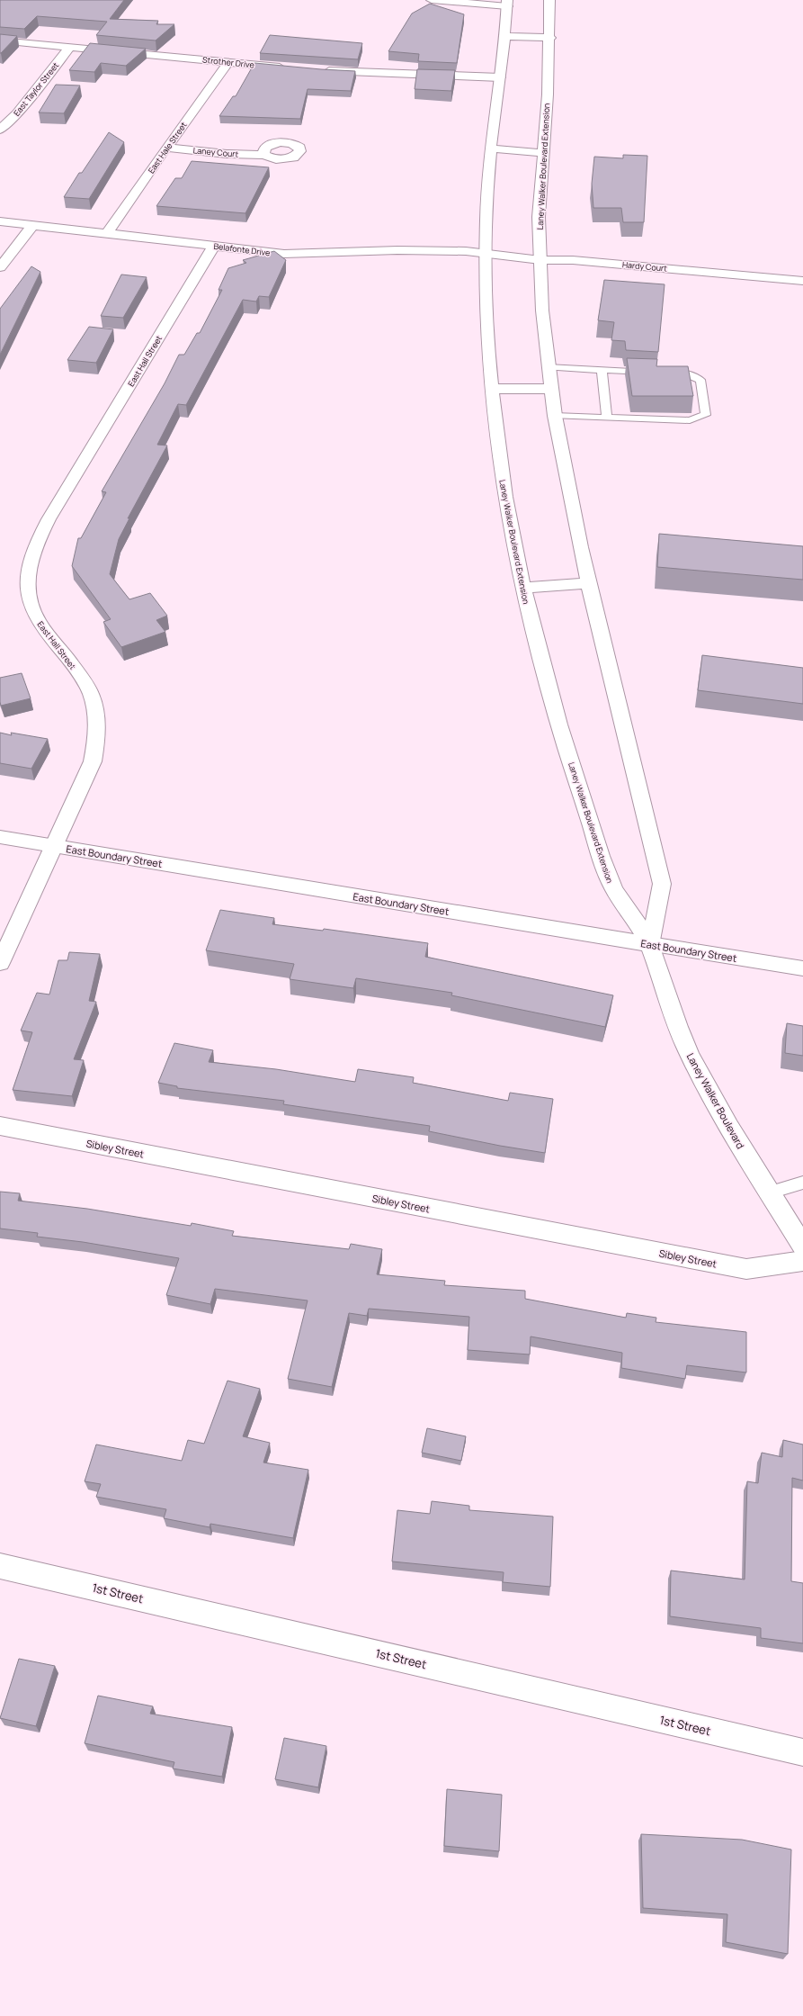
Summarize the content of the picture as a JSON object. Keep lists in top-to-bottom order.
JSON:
{
  "streets": {
    "street": [
      "Strother Drive",
      "East Taylor Street",
      "East Hale Street",
      "Laney Court",
      "Laney Walker Boulevard Extension",
      "Belafonte Drive",
      "Hardy Court",
      "East Hall Street",
      "East Boundary Street",
      "Laney Walker Boulevard",
      "Sibley Street",
      "1st Street"
    ]
  },
  "crossings": [
    ["Strother Drive", "East Taylor Street"],
    ["Strother Drive", "East Hale Street"],
    ["East Hale Street", "Laney Court"],
    ["East Hale Street", "Belafonte Drive"],
    ["Laney Walker Boulevard Extension", "Belafonte Drive"],
    ["Laney Walker Boulevard Extension", "Hardy Court"],
    ["Laney Walker Boulevard Extension", "East Boundary Street"],
    ["Laney Walker Boulevard Extension", "Laney Walker Boulevard"],
    ["Belafonte Drive", "Hardy Court"],
    ["Belafonte Drive", "East Hall Street"],
    ["East Hall Street", "East Boundary Street"],
    ["East Boundary Street", "Laney Walker Boulevard"]
  ]
}
